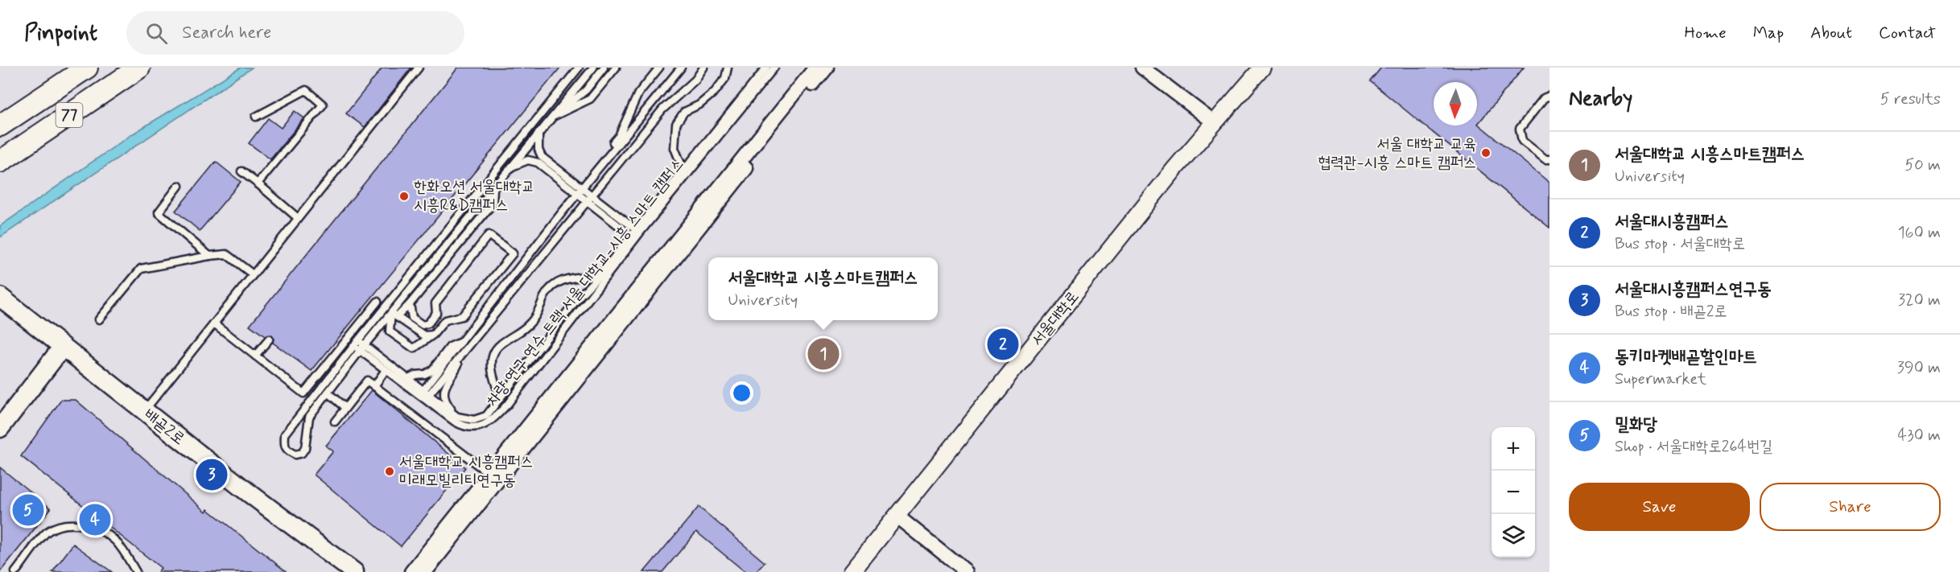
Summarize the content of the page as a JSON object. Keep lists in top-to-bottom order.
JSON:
{
  "streets": {
    "main road": ["77", "배곧2로"],
    "street": ["서울대학로"],
    "lane": ["차량 연구 연수 트랙 서울 대학교-시흥 스마트 캠퍼스"]
  },
  "places": ["서울 대학교 교육 협력관-시흥 스마트 캠퍼스", "한화오션 서울대학교 시흥R&D캠퍼스", "서울대학교 시흥캠퍼스 미래모빌리티연구동"],
  "north": "bottom",
  "page": {
    "header": "Pinpoint",
    "search": "Search here",
    "nav": [
      "Home",
      "Map",
      "About",
      "Contact"
    ],
    "heading": ["Nearby", "5 results"],
    "list": [
      {
        "mark": "1",
        "name": "서울대학교 시흥스마트캠퍼스",
        "note": "University",
        "value": "50 m"
      },
      {
        "mark": "2",
        "name": "서울대시흥캠퍼스",
        "note": "Bus stop · 서울대학로",
        "value": "160 m"
      },
      {
        "mark": "3",
        "name": "서울대시흥캠퍼스연구동",
        "note": "Bus stop · 배곧2로",
        "value": "320 m"
      },
      {
        "mark": "4",
        "name": "동키마켓배곧할인마트",
        "note": "Supermarket",
        "value": "390 m"
      },
      {
        "mark": "5",
        "name": "밀화당",
        "note": "Shop · 서울대학로264번길",
        "value": "430 m"
      }
    ],
    "popup": ["서울대학교 시흥스마트캠퍼스", "University"],
    "pins": [
      "2",
      "1",
      "3",
      "5",
      "4"
    ],
    "map_buttons": ["+", "−"],
    "buttons": ["Save", "Share"]
  }
}
